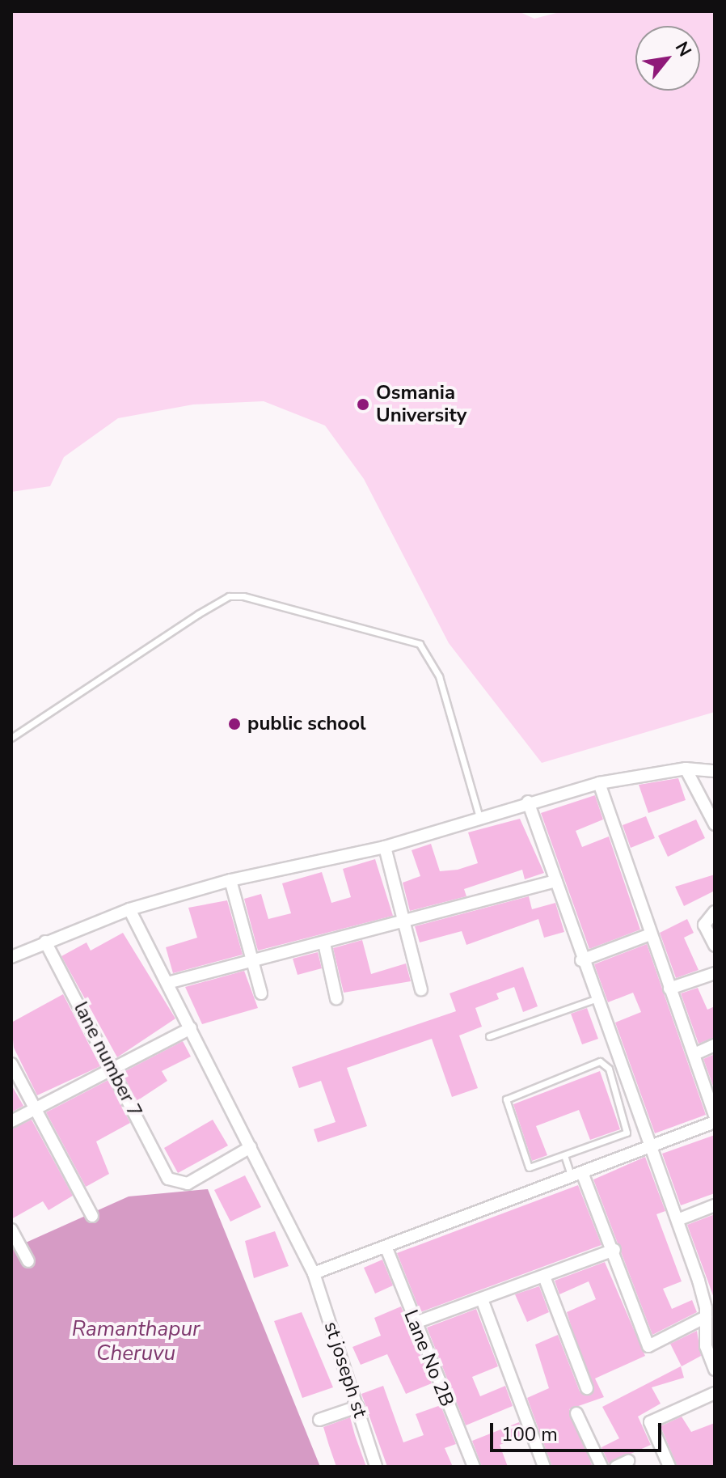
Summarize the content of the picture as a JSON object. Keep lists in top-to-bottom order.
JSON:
{
  "streets": {
    "street": ["lane number 7", "Lane No 2B", "st joseph st"]
  },
  "crossings": [
    ["lane number 7", "st joseph st"]
  ],
  "water": ["Ramanthapur Cheruvu"],
  "places": ["Osmania University", "public school"],
  "scale_bar": "100 m",
  "north": "top right"
}
